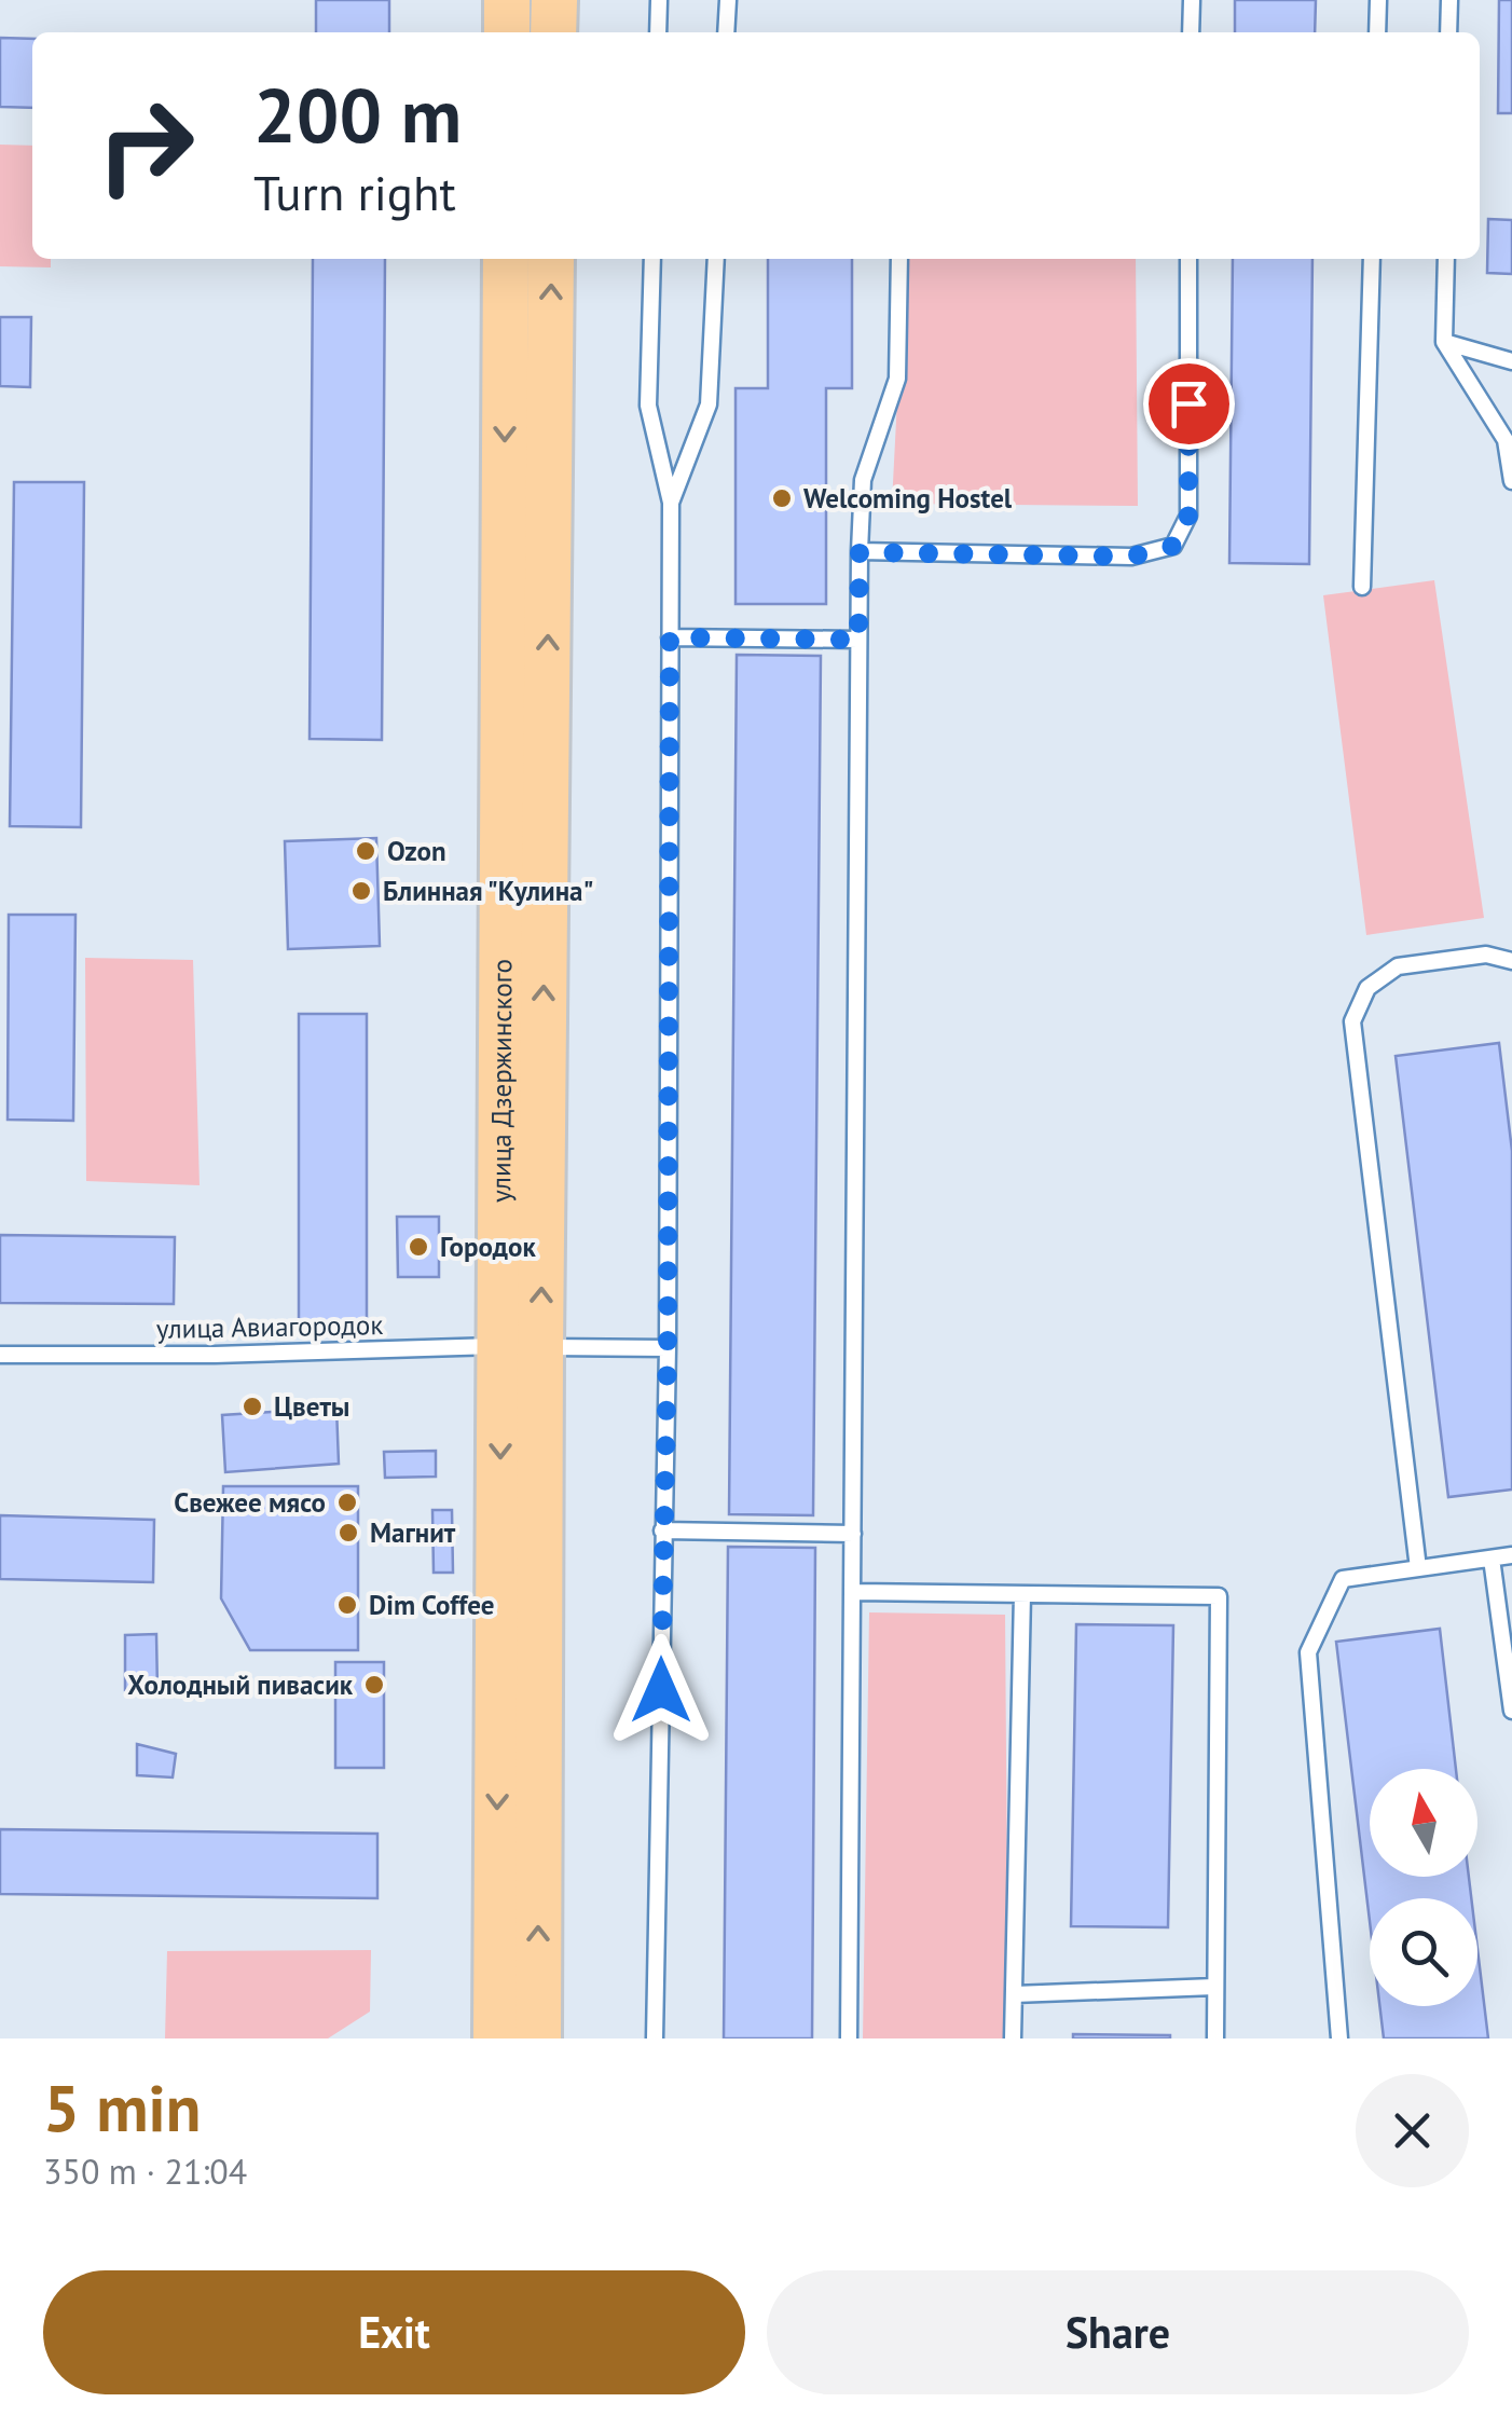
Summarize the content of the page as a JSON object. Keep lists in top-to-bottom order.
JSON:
{
  "streets": {
    "main road": ["улица Дзержинского"],
    "lane": ["улица Авиагородок"]
  },
  "crossings": [
    ["улица Дзержинского", "улица Авиагородок"]
  ],
  "places": [
    "Welcoming Hostel",
    "Ozon",
    "Блинная \"Кулина\"",
    "Городок",
    "Цветы",
    "Свежее мясо",
    "Магнит",
    "Dim Coffee",
    "Холодный пивасик"
  ],
  "north": "top",
  "page": {
    "turn": ["200 m", "Turn right"],
    "heading": ["5 min", "350 m · 21:04"],
    "buttons": ["Exit", "Share"]
  }
}
